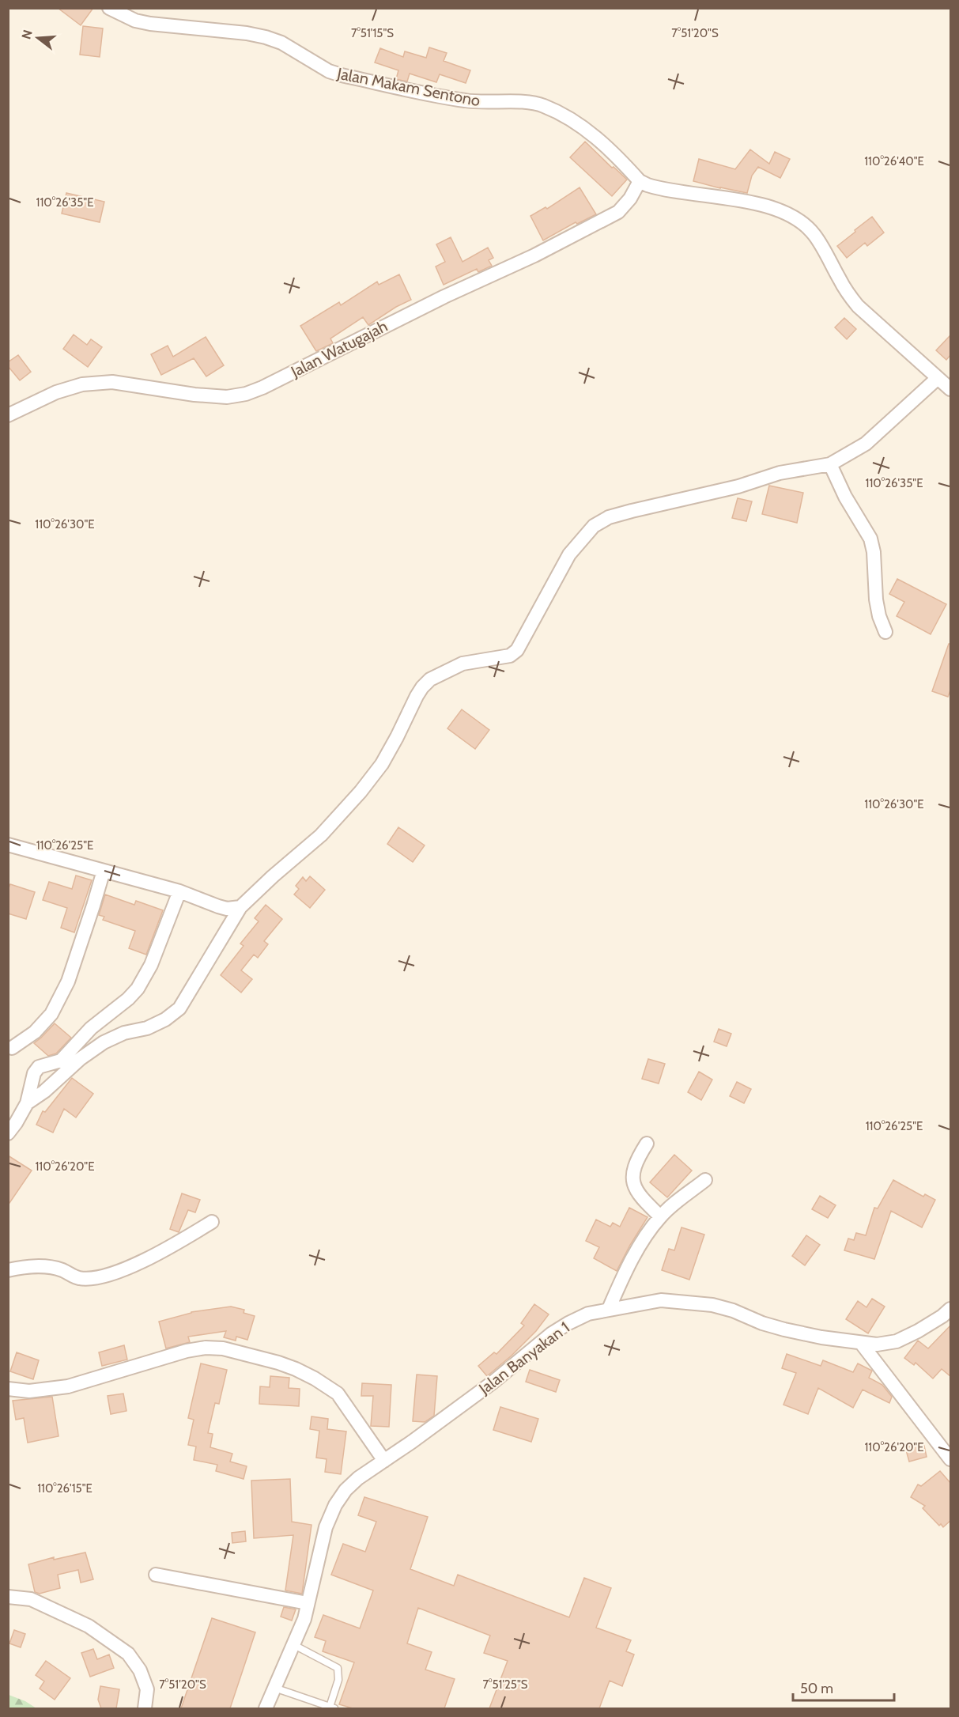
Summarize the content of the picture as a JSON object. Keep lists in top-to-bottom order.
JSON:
{
  "streets": {
    "street": ["Jalan Makam Sentono", "Jalan Watugajah", "Jalan Banyakan 1"]
  },
  "crossings": [
    ["Jalan Makam Sentono", "Jalan Watugajah"]
  ],
  "scale_bar": "50 m",
  "north": "left",
  "coordinates": [
    "7°51'15\"S",
    "7°51'20\"S",
    "110°26'40\"E",
    "110°26'35\"E",
    "110°26'30\"E",
    "110°26'25\"E",
    "110°26'20\"E",
    "110°26'15\"E",
    "7°51'25\"S"
  ]
}
